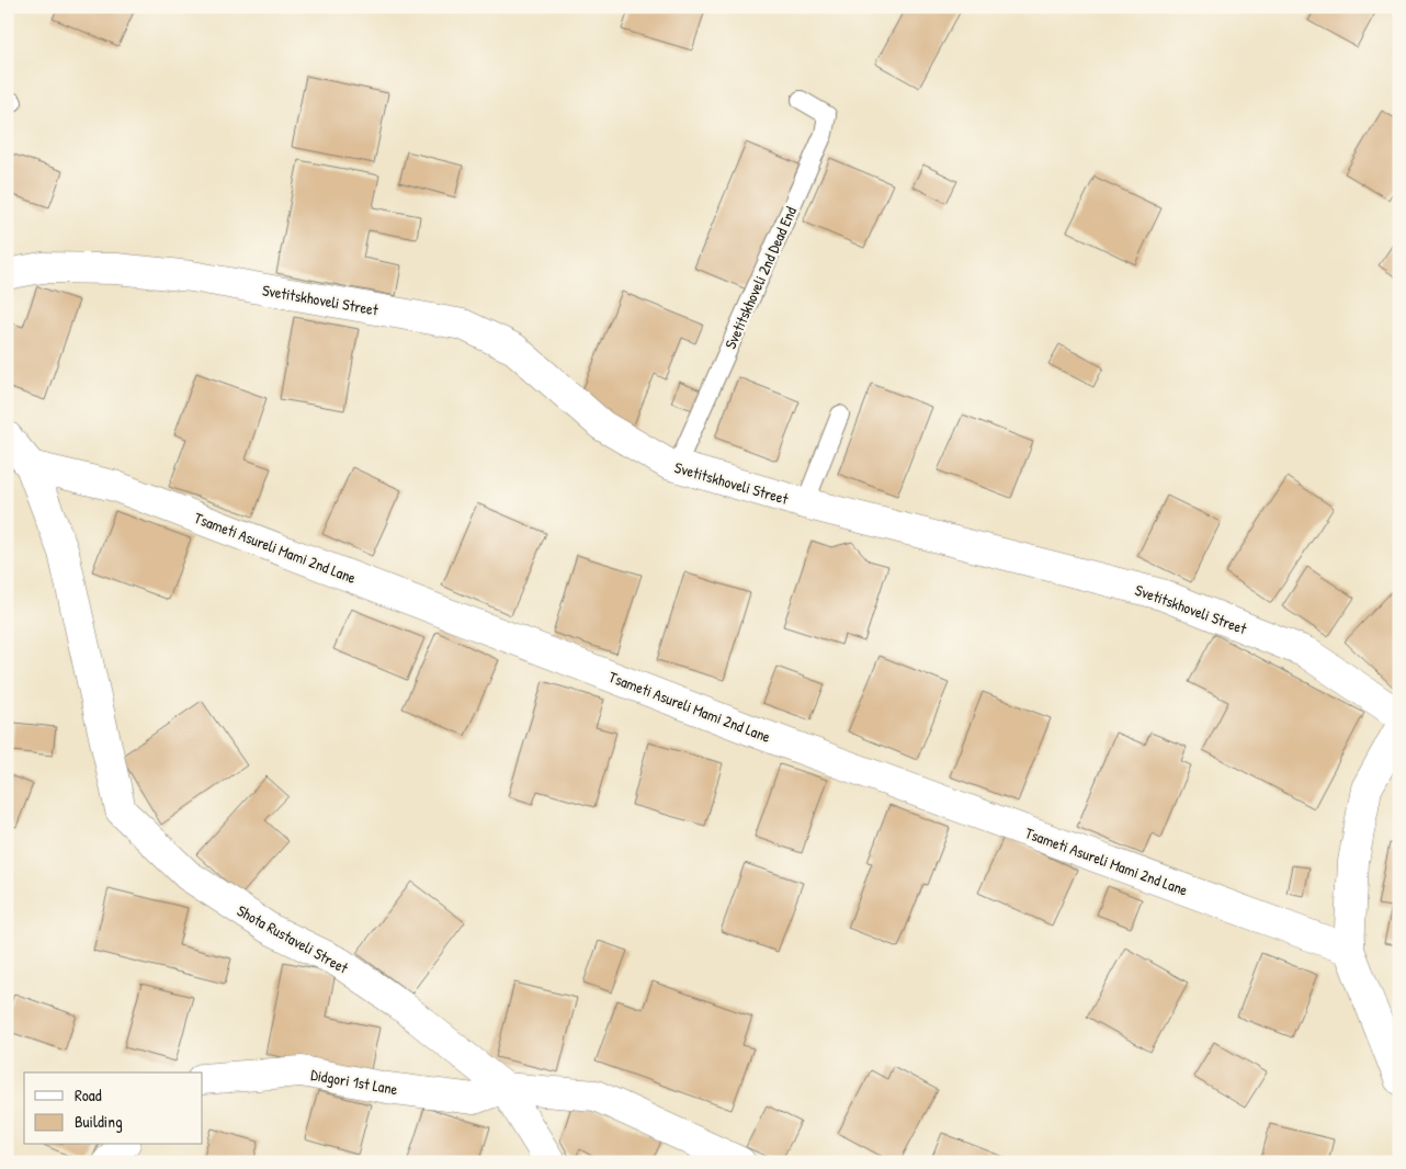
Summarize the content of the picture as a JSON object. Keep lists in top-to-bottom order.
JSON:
{
  "streets": {
    "street": [
      "Svetitskhoveli Street",
      "Tsameti Asureli Mami 2nd Lane",
      "Shota Rustaveli Street",
      "Didgori 1st Lane"
    ],
    "lane": ["Svetitskhoveli 2nd Dead End"]
  },
  "crossings": [
    ["Svetitskhoveli 2nd Dead End", "Svetitskhoveli Street"],
    ["Tsameti Asureli Mami 2nd Lane", "Shota Rustaveli Street"],
    ["Shota Rustaveli Street", "Didgori 1st Lane"]
  ],
  "legend": ["Road", "Building"]
}
